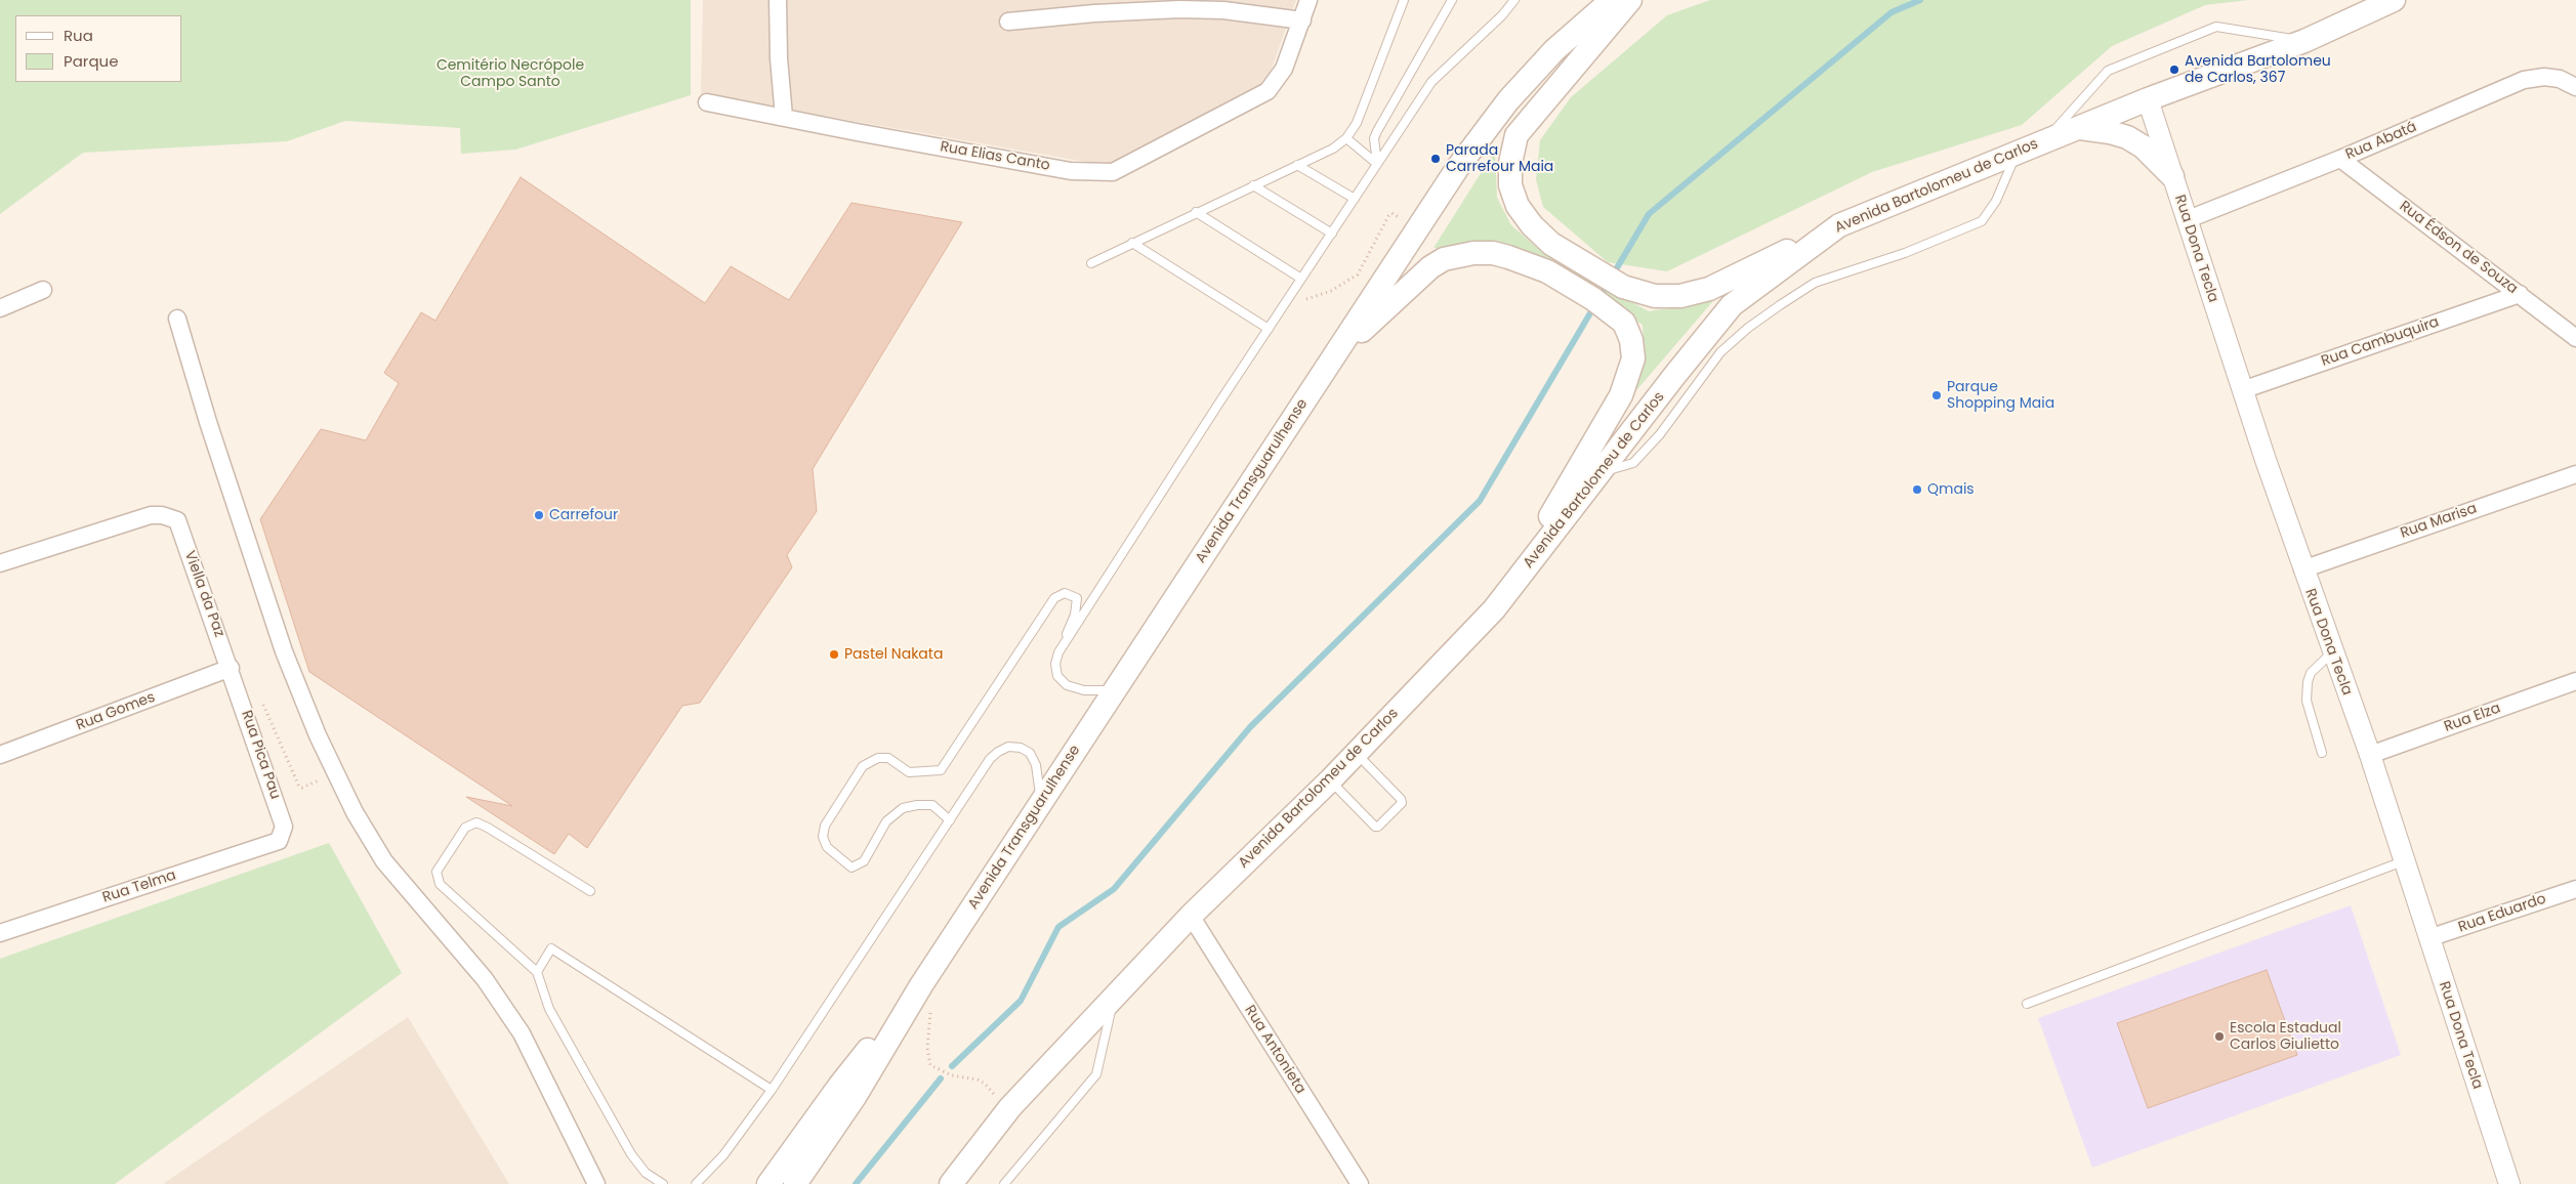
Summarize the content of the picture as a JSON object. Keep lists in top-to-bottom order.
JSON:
{
  "streets": {
    "main road": ["Avenida Bartolomeu de Carlos", "Avenida Transguarulhense"],
    "street": [
      "Rua Abatá",
      "Rua Elias Canto",
      "Rua Édson de Souza",
      "Rua Dona Tecla",
      "Rua Cambuquira",
      "Rua Marisa",
      "Viella da Paz",
      "Rua Gomes",
      "Rua Elza",
      "Rua Pica Pau",
      "Rua Telma",
      "Rua Eduardo",
      "Rua Antonieta"
    ]
  },
  "crossings": [
    ["Rua Abatá", "Rua Édson de Souza"],
    ["Rua Abatá", "Rua Dona Tecla"],
    ["Avenida Bartolomeu de Carlos", "Rua Dona Tecla"],
    ["Avenida Bartolomeu de Carlos", "Rua Antonieta"],
    ["Rua Édson de Souza", "Rua Cambuquira"],
    ["Rua Dona Tecla", "Rua Cambuquira"],
    ["Rua Dona Tecla", "Rua Marisa"],
    ["Rua Dona Tecla", "Rua Elza"],
    ["Rua Dona Tecla", "Rua Eduardo"],
    ["Viella da Paz", "Rua Gomes"],
    ["Viella da Paz", "Rua Pica Pau"],
    ["Rua Gomes", "Rua Pica Pau"],
    ["Rua Pica Pau", "Rua Telma"]
  ],
  "parks": ["Cemitério Necrópole Campo Santo"],
  "places": [
    "Avenida Bartolomeu de Carlos, 367",
    "Parada Carrefour Maia",
    "Parque Shopping Maia",
    "Qmais",
    "Carrefour",
    "Pastel Nakata",
    "Escola Estadual Carlos Giulietto"
  ],
  "legend": ["Rua", "Parque"]
}
